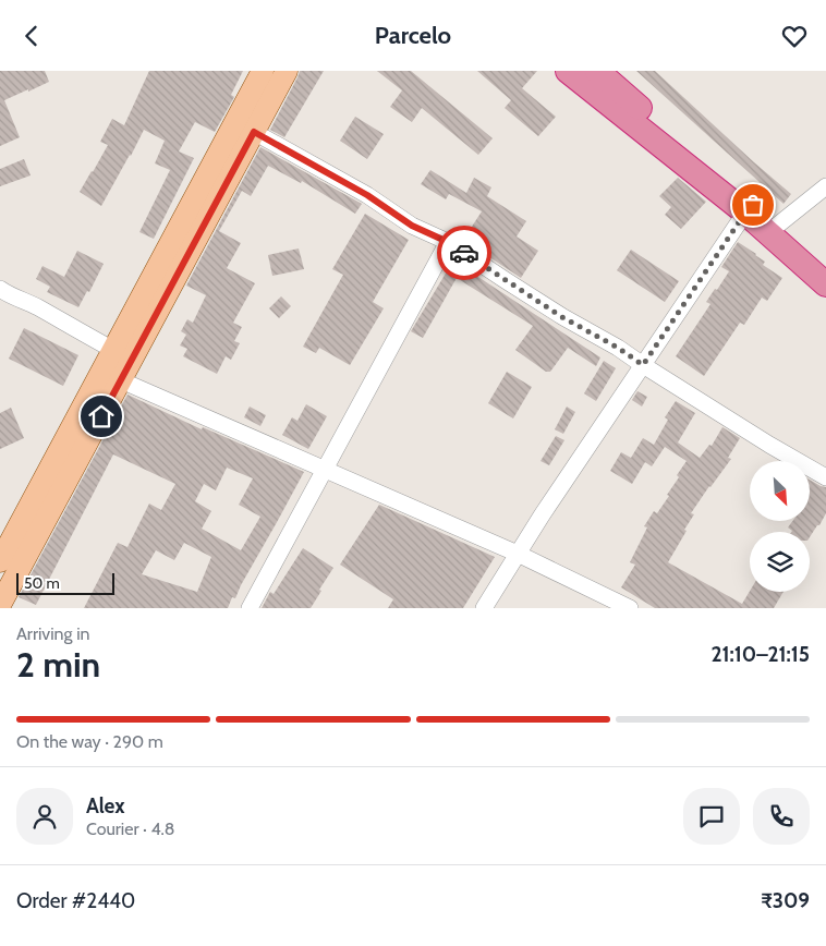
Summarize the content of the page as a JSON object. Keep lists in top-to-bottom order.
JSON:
{
  "scale_bar": "50 m",
  "north": "bottom right",
  "page": {
    "header": "Parcelo",
    "scale": "50 m",
    "heading": ["2 min", "Arriving in", "21:10–21:15"],
    "panel": [
      "Alex",
      "Courier · 4.8",
      "Order #2440",
      "₹309"
    ],
    "bar": "On the way · 290 m"
  }
}
